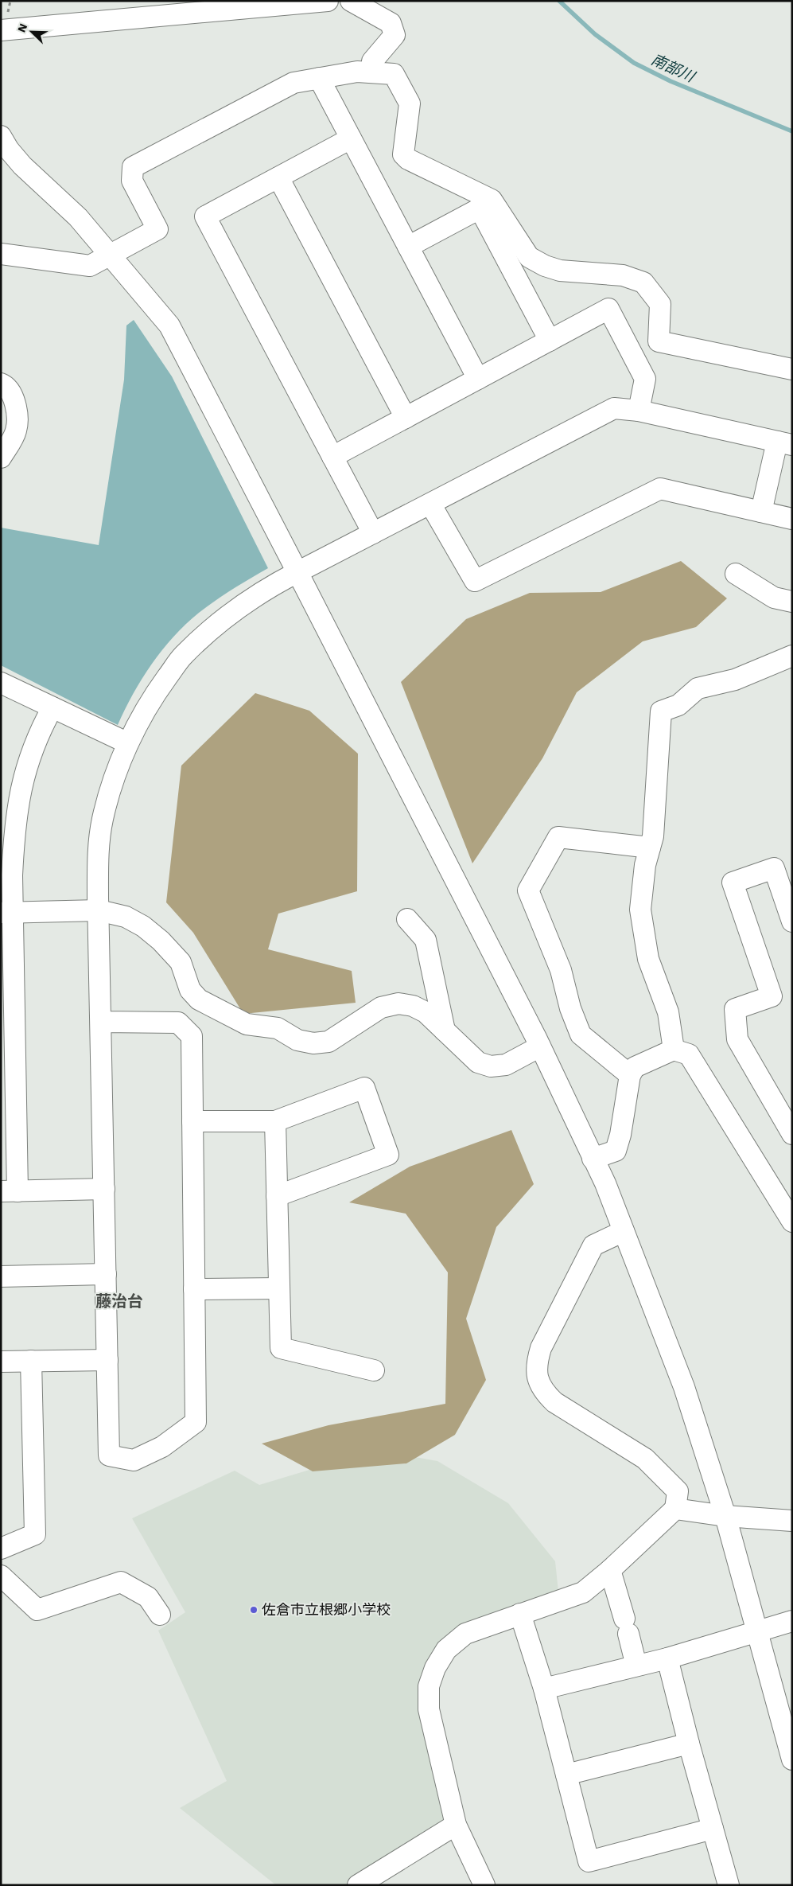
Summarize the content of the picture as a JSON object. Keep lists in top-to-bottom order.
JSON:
{
  "districts": ["藤治台"],
  "water": ["南部川"],
  "places": ["佐倉市立根郷小学校"],
  "north": "top left"
}
